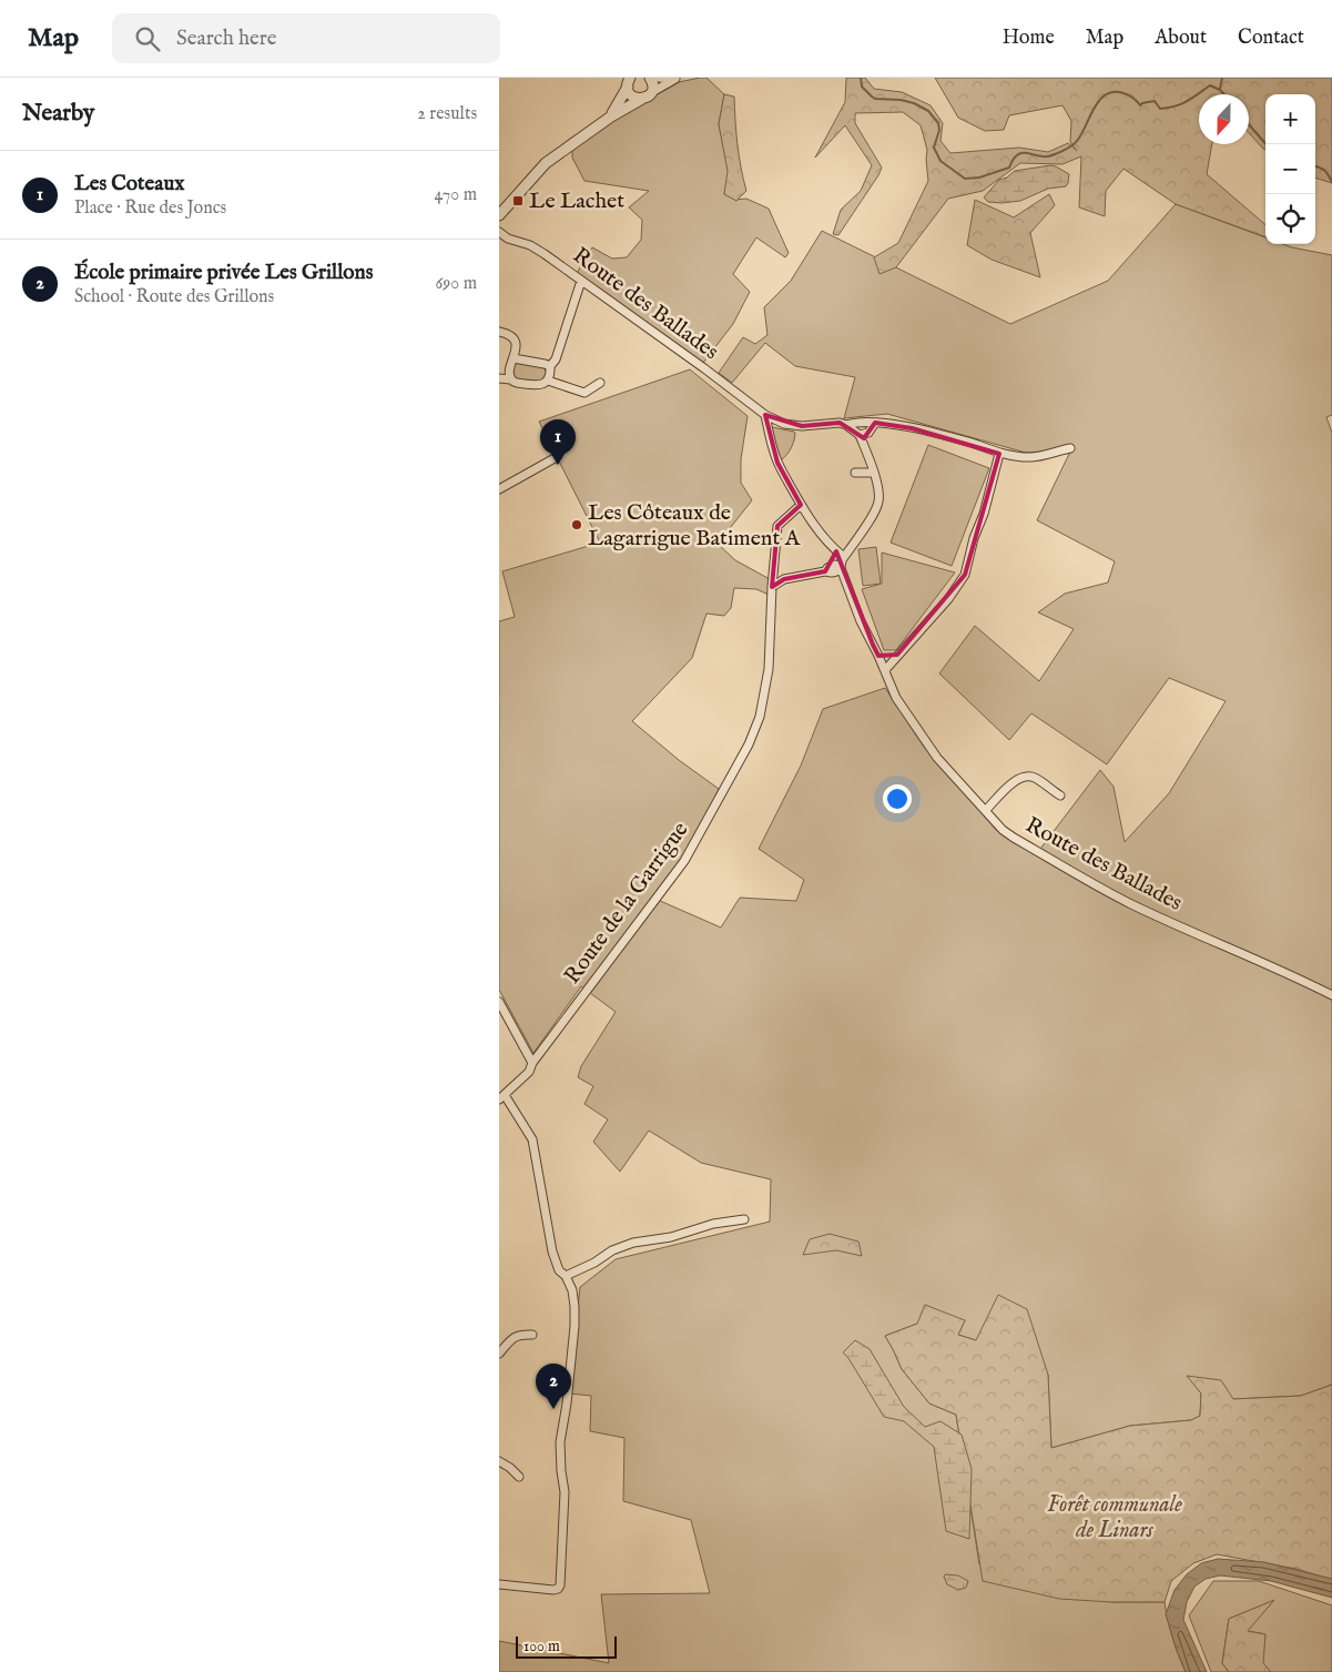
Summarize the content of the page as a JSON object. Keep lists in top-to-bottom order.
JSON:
{
  "streets": {
    "street": ["Route des Ballades", "Route de la Garrigue"]
  },
  "parks": ["Forêt communale de Linars"],
  "places": {
    "transit": ["Le Lachet"],
    "other": ["Les Côteaux de Lagarrigue Batiment A"]
  },
  "scale_bar": "100 m",
  "north": "bottom",
  "page": {
    "header": "Map",
    "search": "Search here",
    "nav": [
      "Home",
      "Map",
      "About",
      "Contact"
    ],
    "heading": ["Nearby", "2 results"],
    "map_buttons": ["+", "−"],
    "list": [
      {
        "mark": "1",
        "name": "Les Coteaux",
        "note": "Place · Rue des Joncs",
        "value": "470 m"
      },
      {
        "mark": "2",
        "name": "École primaire privée Les Grillons",
        "note": "School · Route des Grillons",
        "value": "690 m"
      }
    ],
    "pins": ["1", "2"],
    "scale": "100 m"
  }
}
